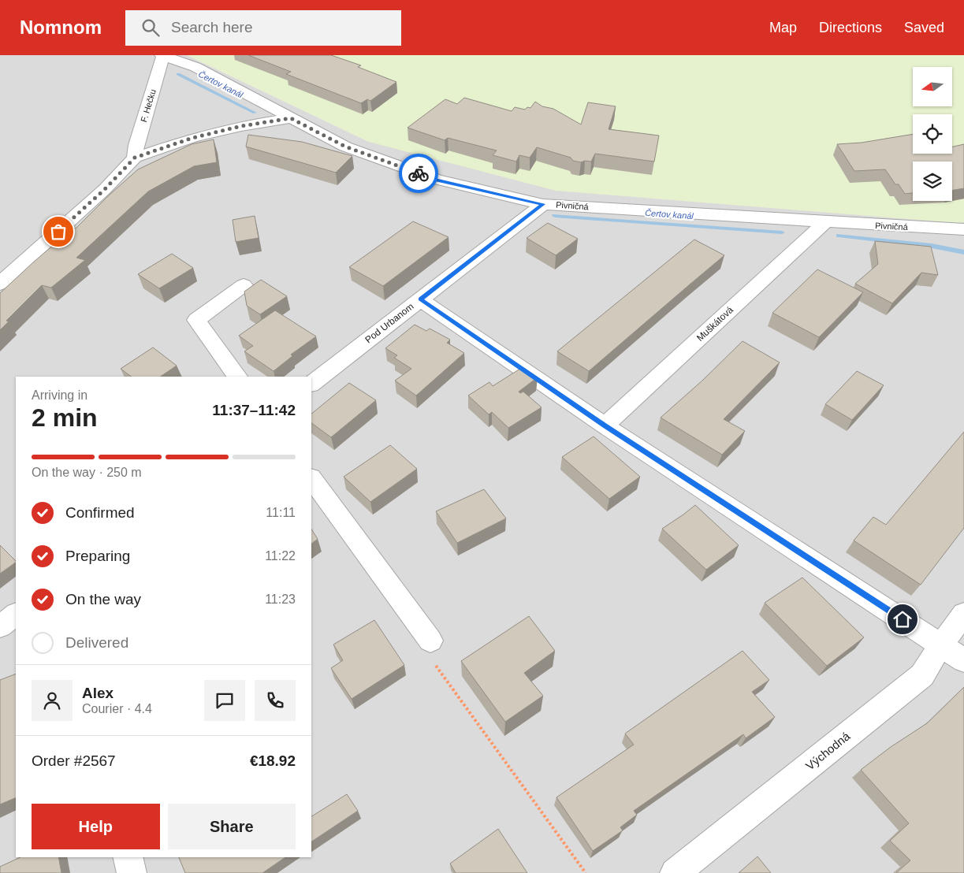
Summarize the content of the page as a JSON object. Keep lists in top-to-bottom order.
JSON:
{
  "streets": {
    "street": [
      "F. Hečku",
      "Pivničná",
      "Pod Urbanom",
      "Muškátová",
      "Východná"
    ]
  },
  "crossings": [
    ["F. Hečku", "Pivničná"],
    ["Pivničná", "Pod Urbanom"],
    ["Pivničná", "Muškátová"]
  ],
  "water": ["Čertov kanál"],
  "north": "left",
  "page": {
    "header": "Nomnom",
    "search": "Search here",
    "nav": ["Map", "Directions", "Saved"],
    "heading": ["2 min", "Arriving in", "11:37–11:42"],
    "panel": [
      "Alex",
      "Courier · 4.4",
      "Order #2567",
      "€18.92"
    ],
    "bar": "On the way · 250 m",
    "list": [
      ["Confirmed", "11:11"],
      ["Preparing", "11:22"],
      ["On the way", "11:23"],
      "Delivered"
    ],
    "buttons": ["Help", "Share"]
  }
}
